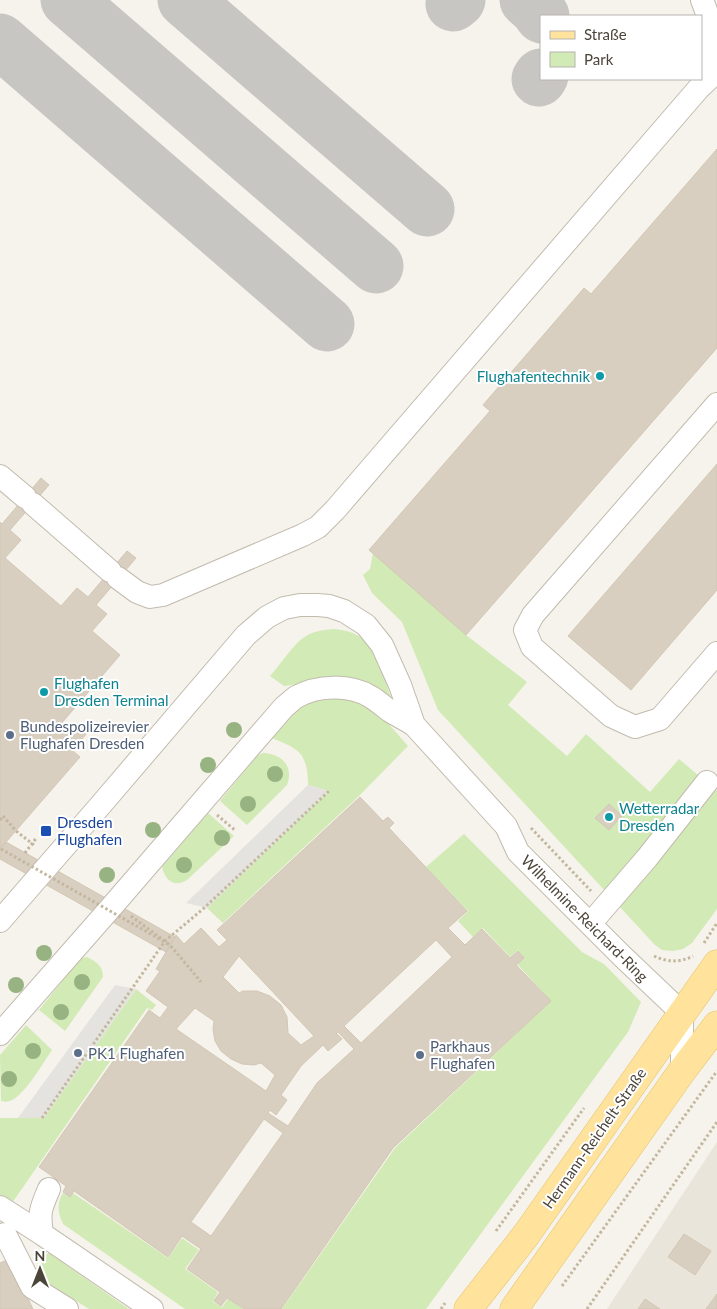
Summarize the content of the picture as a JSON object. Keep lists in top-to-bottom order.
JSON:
{
  "streets": {
    "main road": ["Hermann-Reichelt-Straße"],
    "street": ["Wilhelmine-Reichard-Ring"]
  },
  "crossings": [
    ["Wilhelmine-Reichard-Ring", "Hermann-Reichelt-Straße"]
  ],
  "places": {
    "other": [
      "Flughafentechnik",
      "Flughafen Dresden Terminal",
      "Bundespolizeirevier Flughafen Dresden",
      "Wetterradar Dresden",
      "PK1 Flughafen",
      "Parkhaus Flughafen"
    ],
    "transit": ["Dresden Flughafen"]
  },
  "legend": ["Straße", "Park"],
  "north": "top"
}
